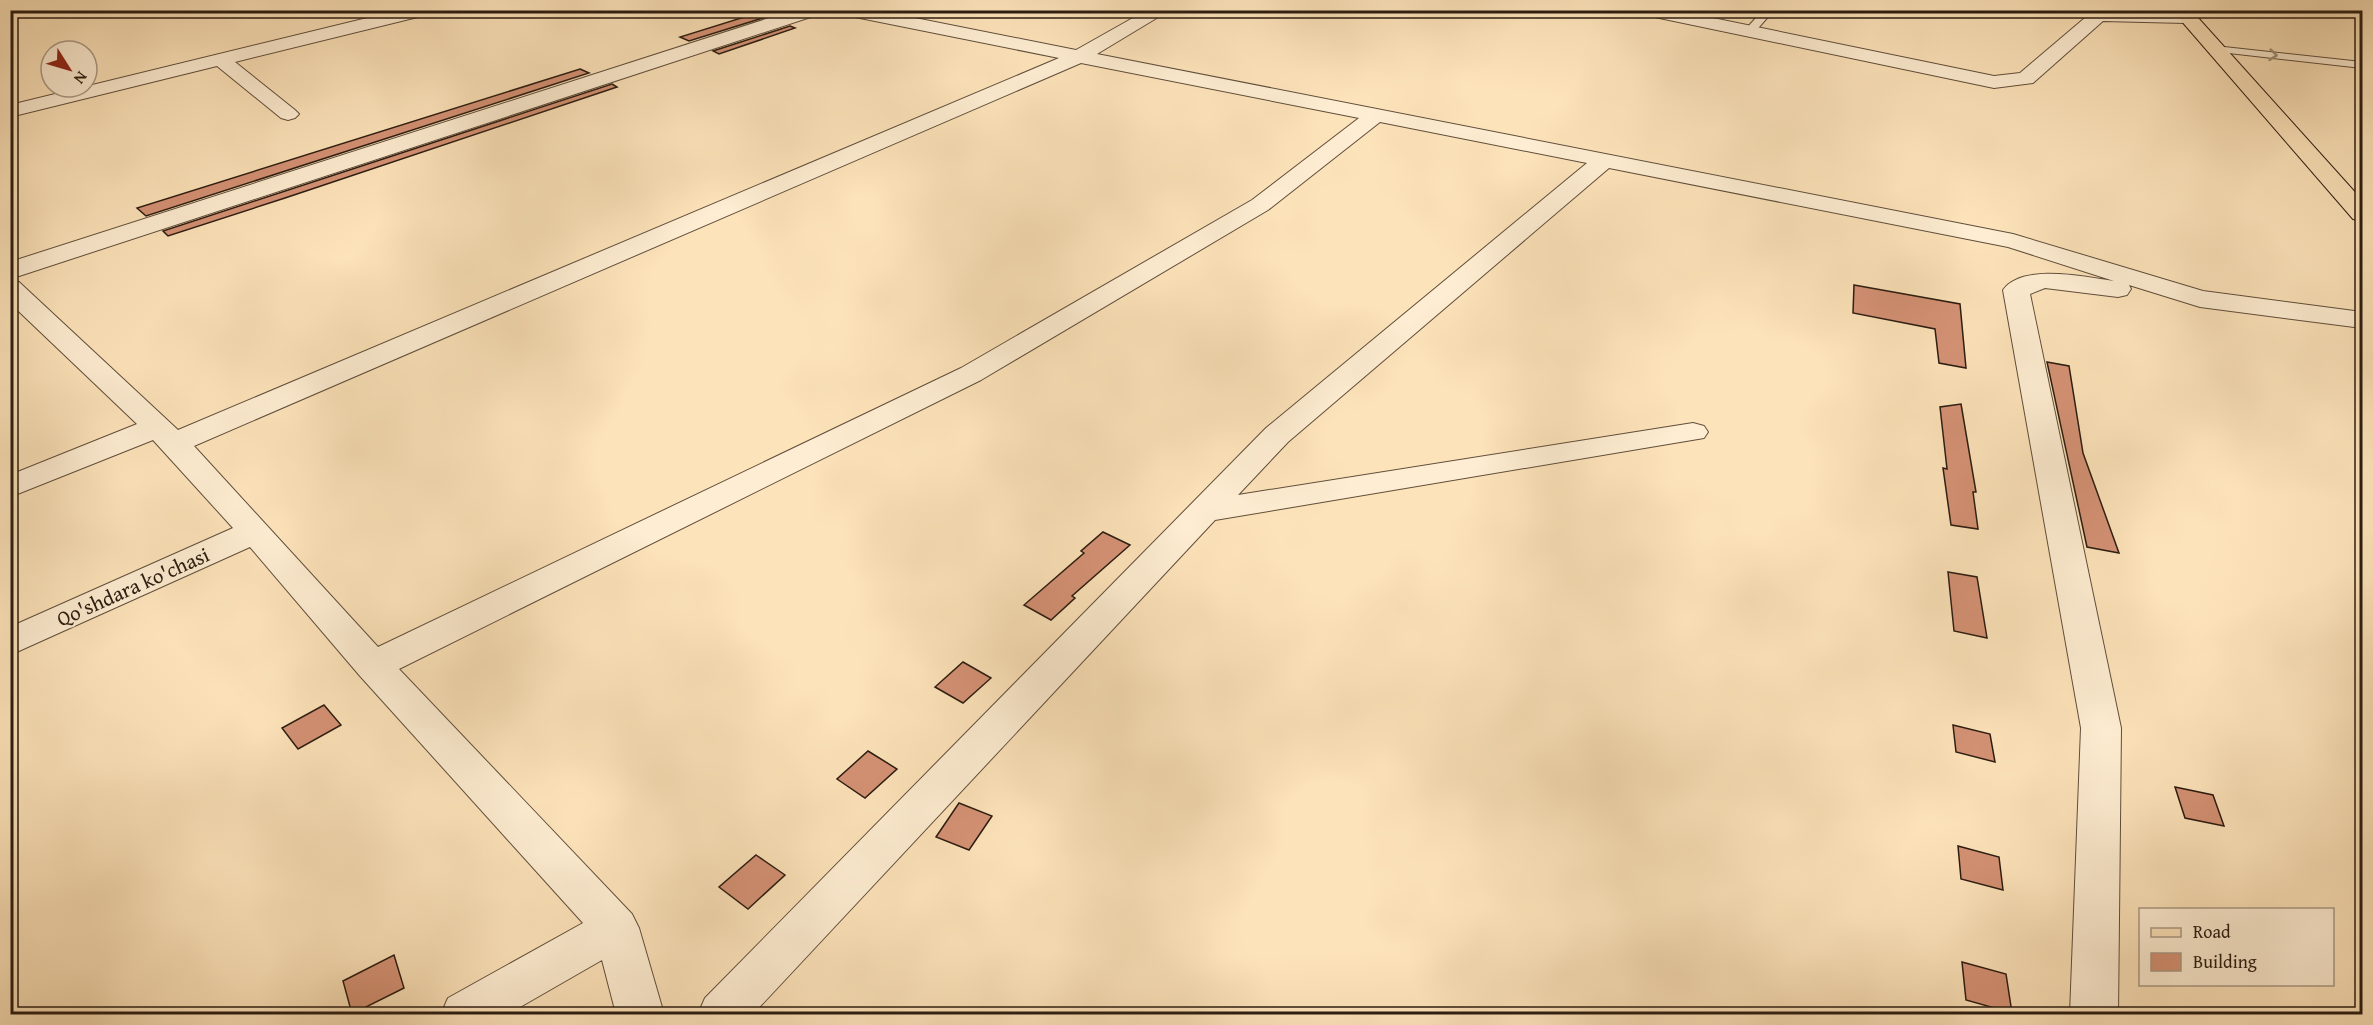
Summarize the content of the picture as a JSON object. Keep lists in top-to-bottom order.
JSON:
{
  "streets": {
    "street": ["Qo'shdara ko'chasi"]
  },
  "legend": ["Road", "Building"],
  "north": "bottom right"
}
